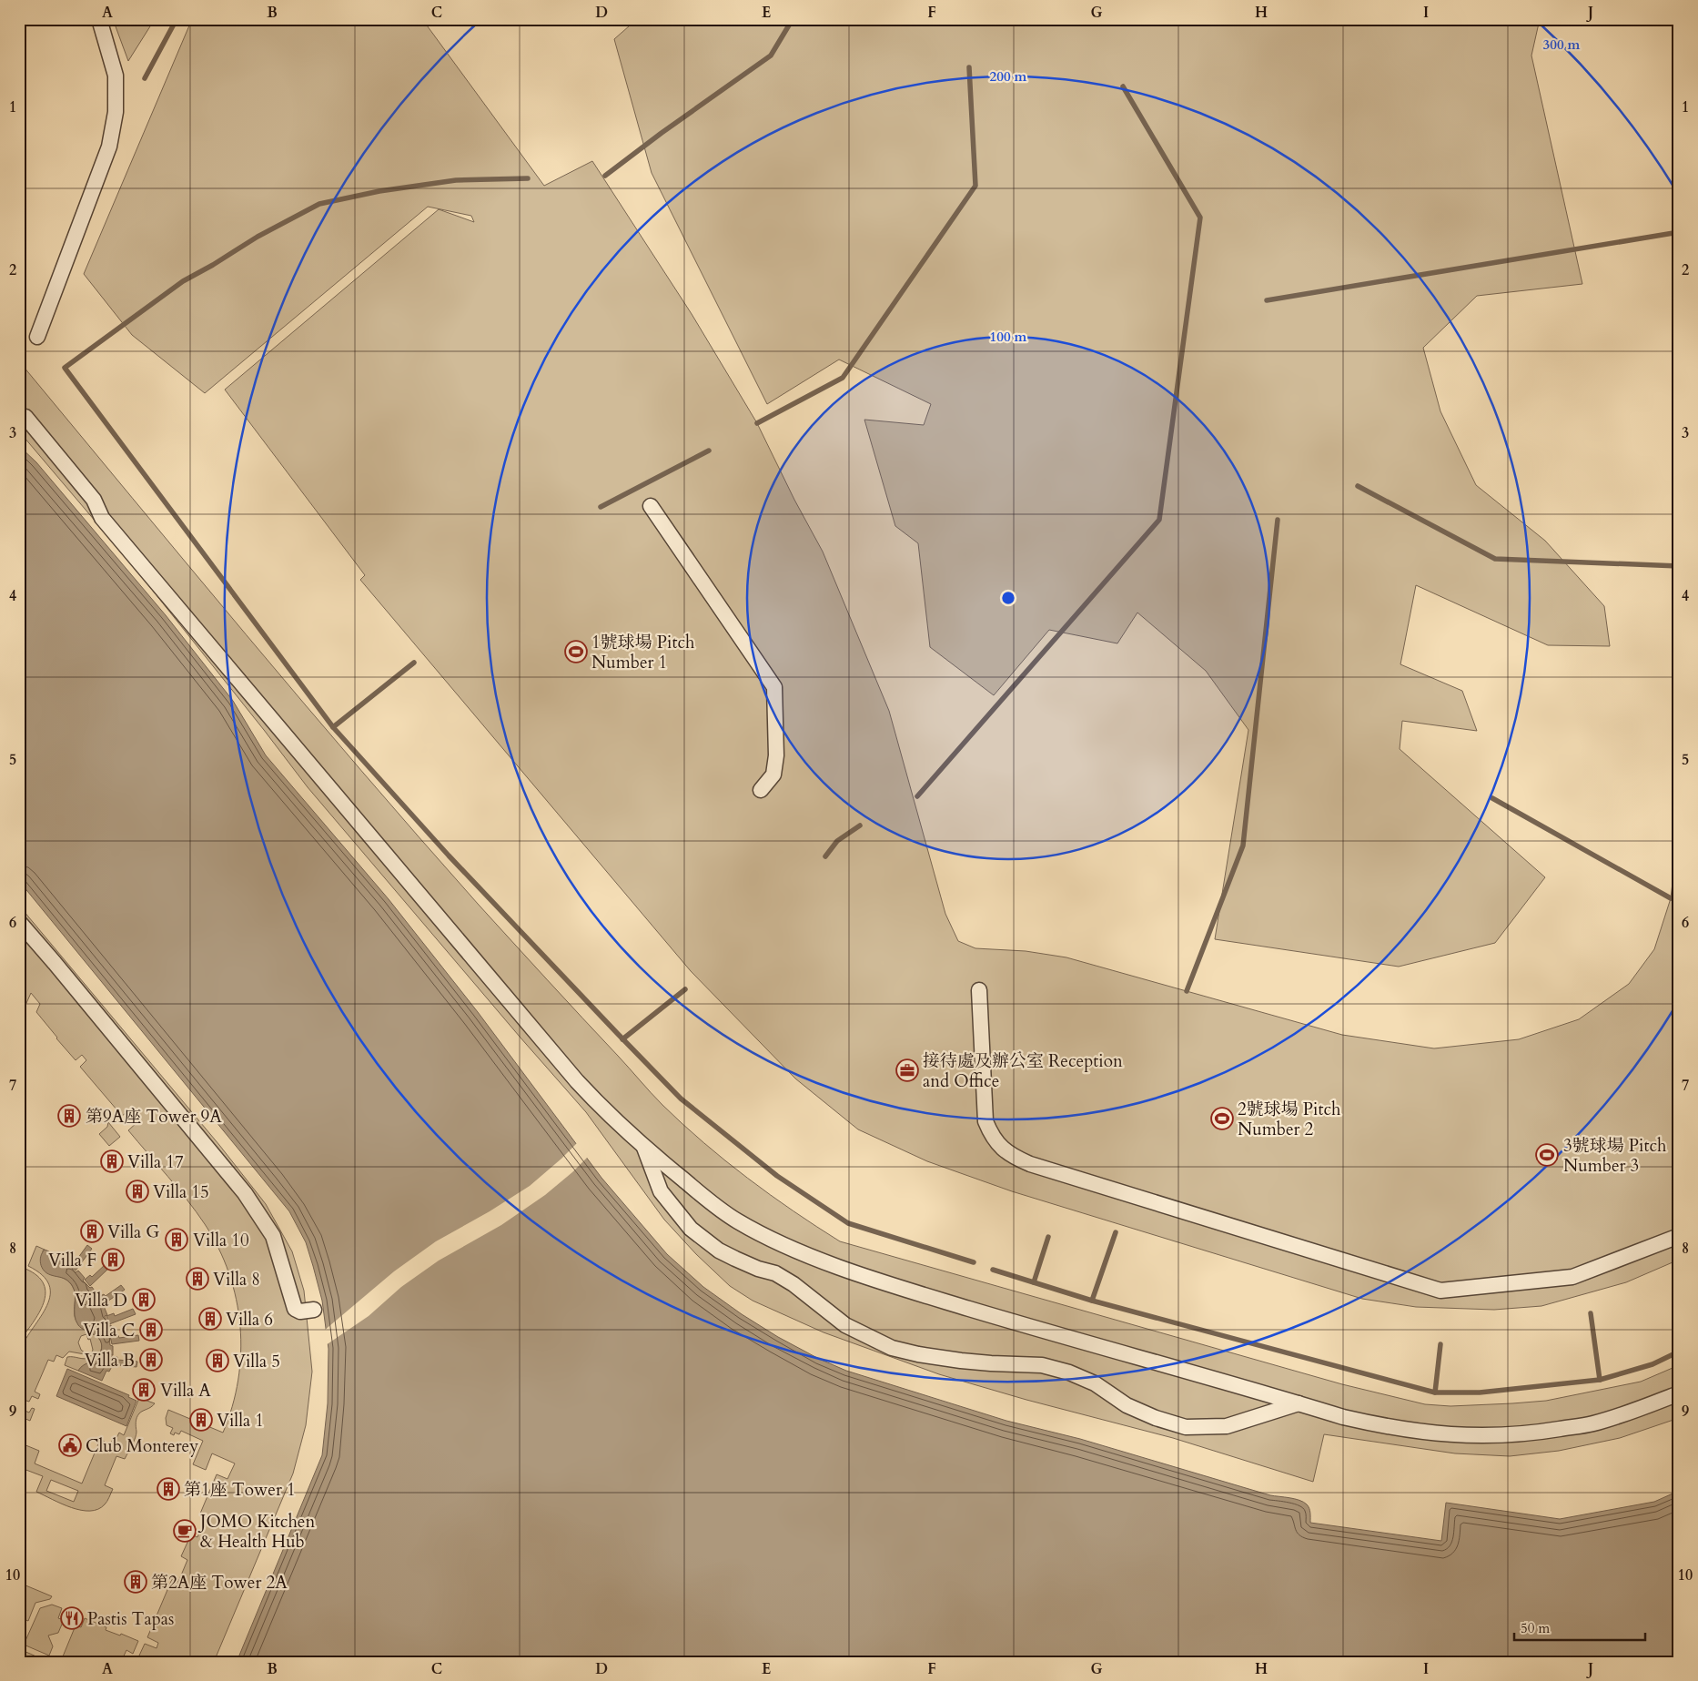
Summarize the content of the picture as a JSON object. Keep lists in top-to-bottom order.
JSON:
{
  "places": {
    "sports": ["1號球場 Pitch Number 1", "2號球場 Pitch Number 2", "3號球場 Pitch Number 3"],
    "office": ["接待處及辦公室 Reception and Office"],
    "building": [
      "第9A座 Tower 9A",
      "Villa 17",
      "Villa 15",
      "Villa G",
      "Villa 10",
      "Villa F",
      "Villa 8",
      "Villa D",
      "Villa 6",
      "Villa C",
      "Villa B",
      "Villa 5",
      "Villa A",
      "Villa 1",
      "第1座 Tower 1",
      "第2A座 Tower 2A"
    ],
    "public building": ["Club Monterey"],
    "cafe": ["JOMO Kitchen & Health Hub"],
    "restaurant": ["Pastis Tapas"]
  },
  "scale_bar": "50 m",
  "grid": {
    "columns": [
      "A",
      "B",
      "C",
      "D",
      "E",
      "F",
      "G",
      "H",
      "I",
      "J"
    ],
    "rows": [
      "1",
      "2",
      "3",
      "4",
      "5",
      "6",
      "7",
      "8",
      "9",
      "10"
    ]
  },
  "rings": ["300 m", "200 m", "100 m"]
}
